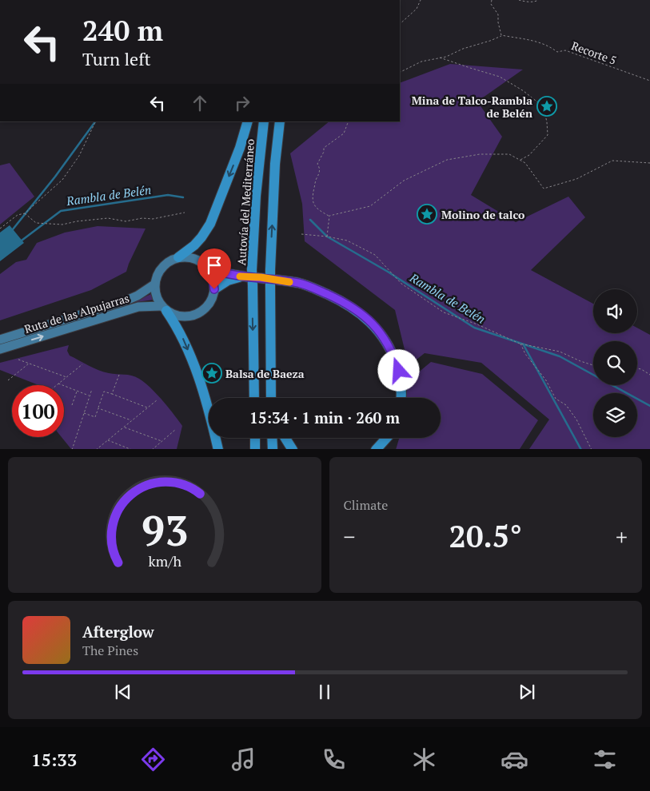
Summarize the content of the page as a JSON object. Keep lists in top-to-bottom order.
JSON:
{
  "streets": {
    "highway": ["Autovía del Mediterráneo"],
    "main road": ["Ruta de las Alpujarras"],
    "path": ["Recorte 5"]
  },
  "water": ["Rambla de Belén"],
  "places": {
    "place": ["Mina de Talco-Rambla de Belén", "Molino de talco", "Balsa de Baeza"]
  },
  "page": {
    "turn": ["240 m", "Turn left"],
    "limit": "100",
    "trip": "15:34 · 1 min · 260 m",
    "tile": "Climate",
    "heat": ["−", "20.5°", "+"],
    "song": ["Afterglow", "The Pines"],
    "tabs": "15:33",
    "gauge": ["93", "km/h"]
  }
}
